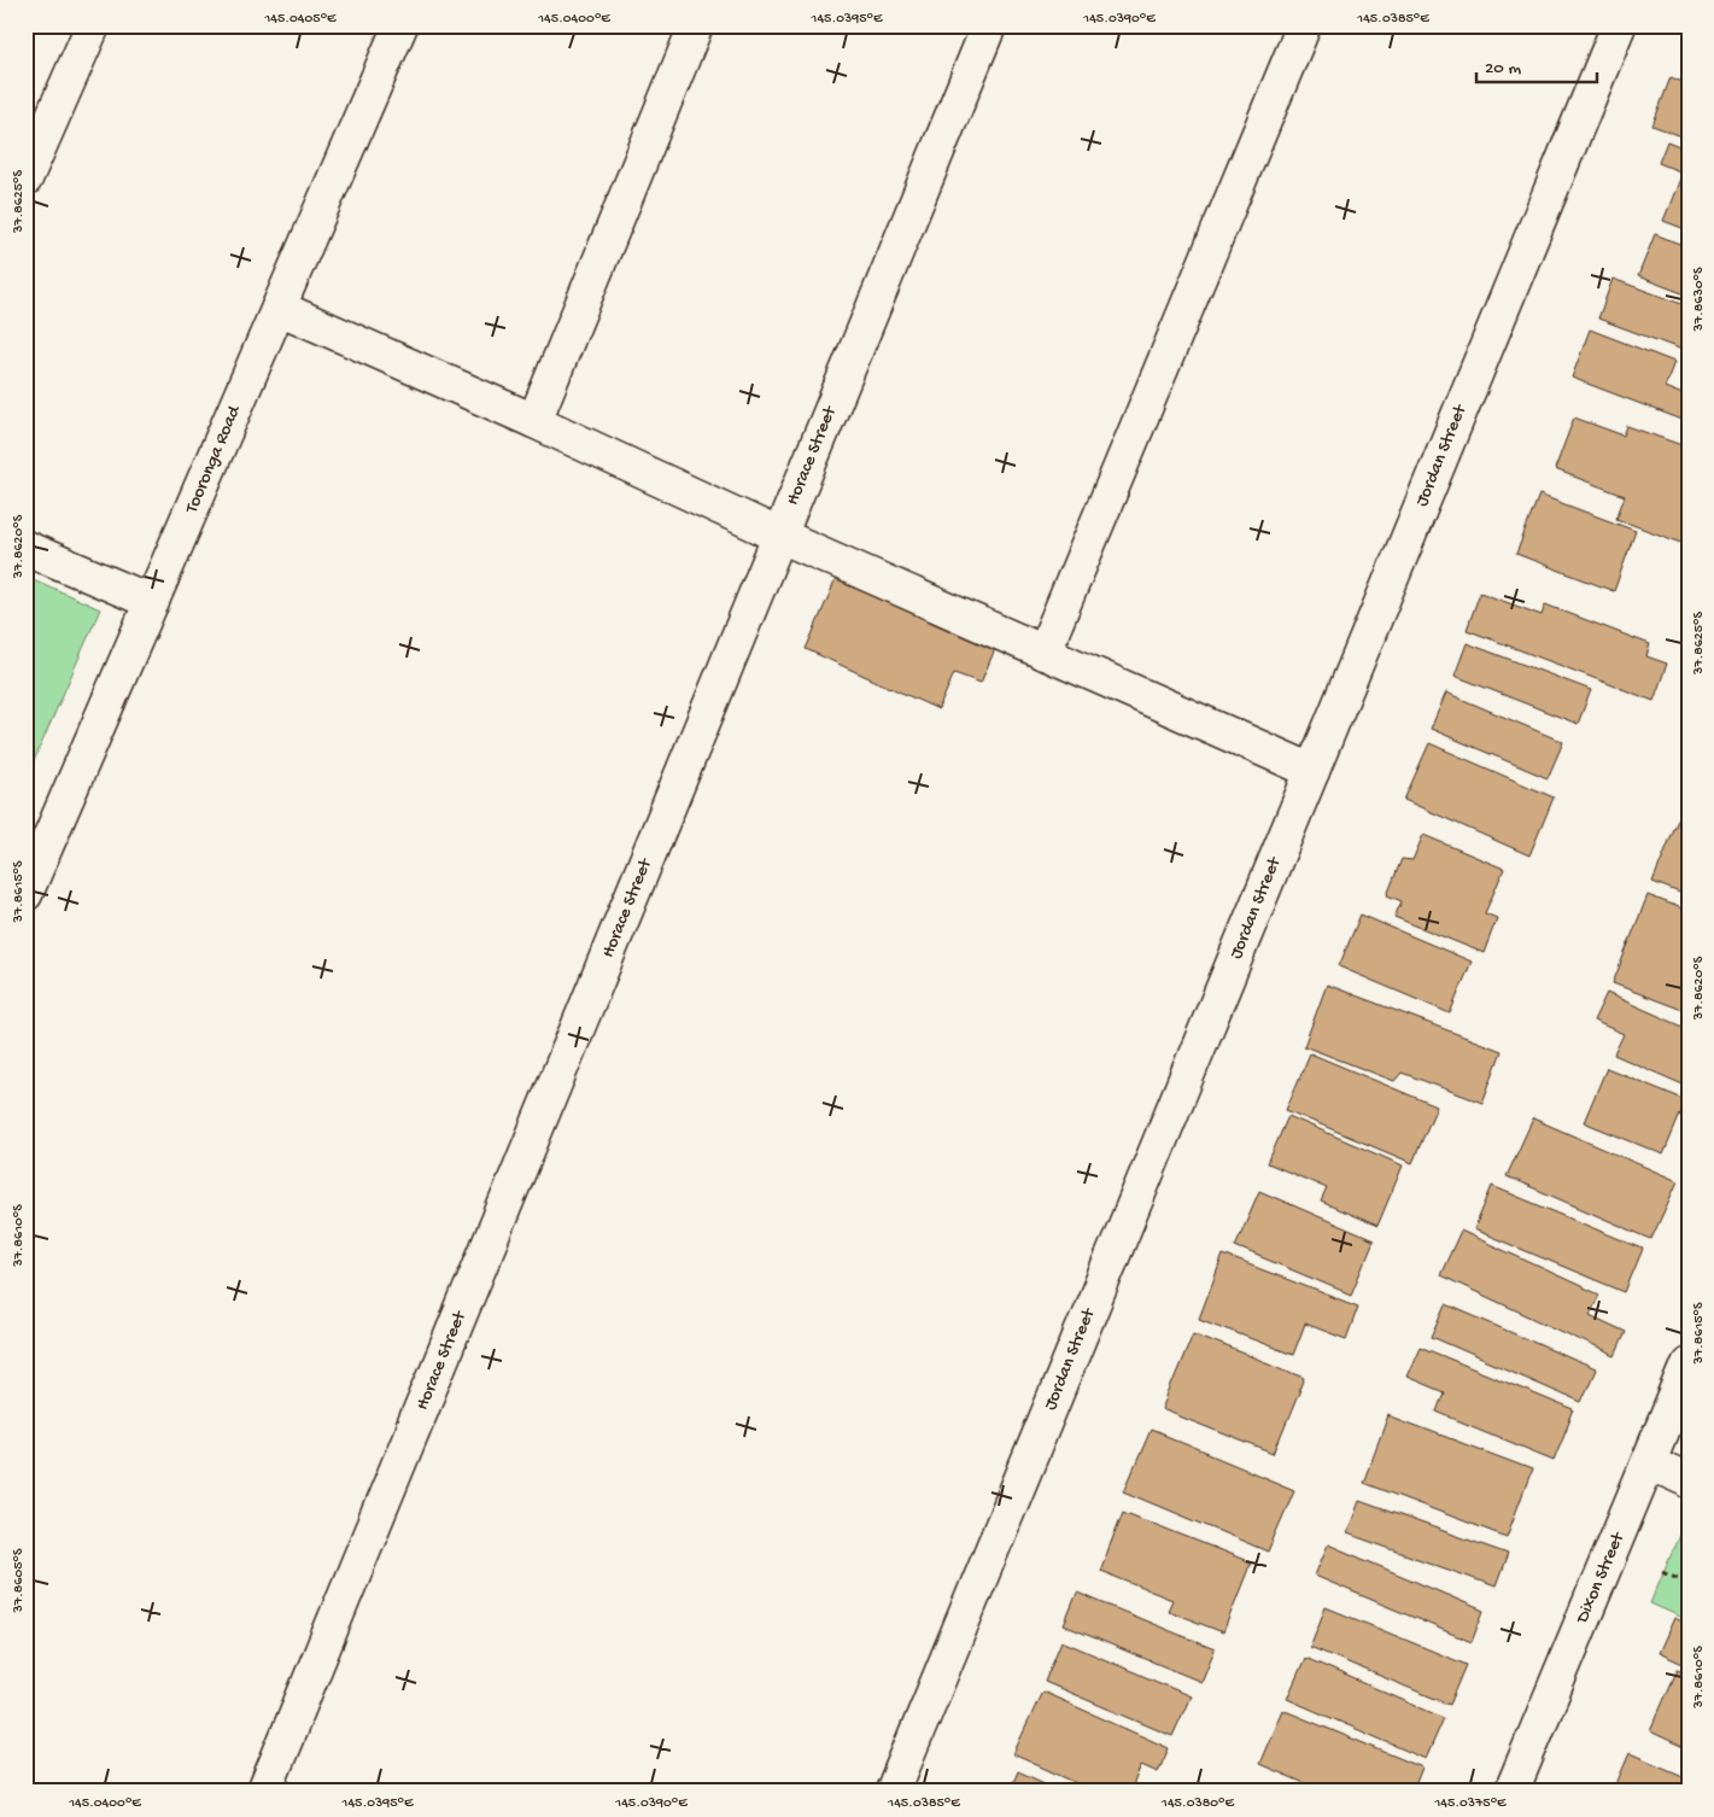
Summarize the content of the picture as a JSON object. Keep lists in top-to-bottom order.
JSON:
{
  "streets": {
    "street": [
      "Horace Street",
      "Jordan Street",
      "Tooronga Road",
      "Dixon Street"
    ]
  },
  "scale_bar": "20 m",
  "coordinates": [
    "145.0405°E",
    "145.0400°E",
    "145.0395°E",
    "145.0390°E",
    "145.0385°E",
    "37.8625°S",
    "37.8630°S",
    "37.8620°S",
    "37.8615°S",
    "37.8610°S",
    "37.8605°S",
    "145.0380°E",
    "145.0375°E"
  ]
}
